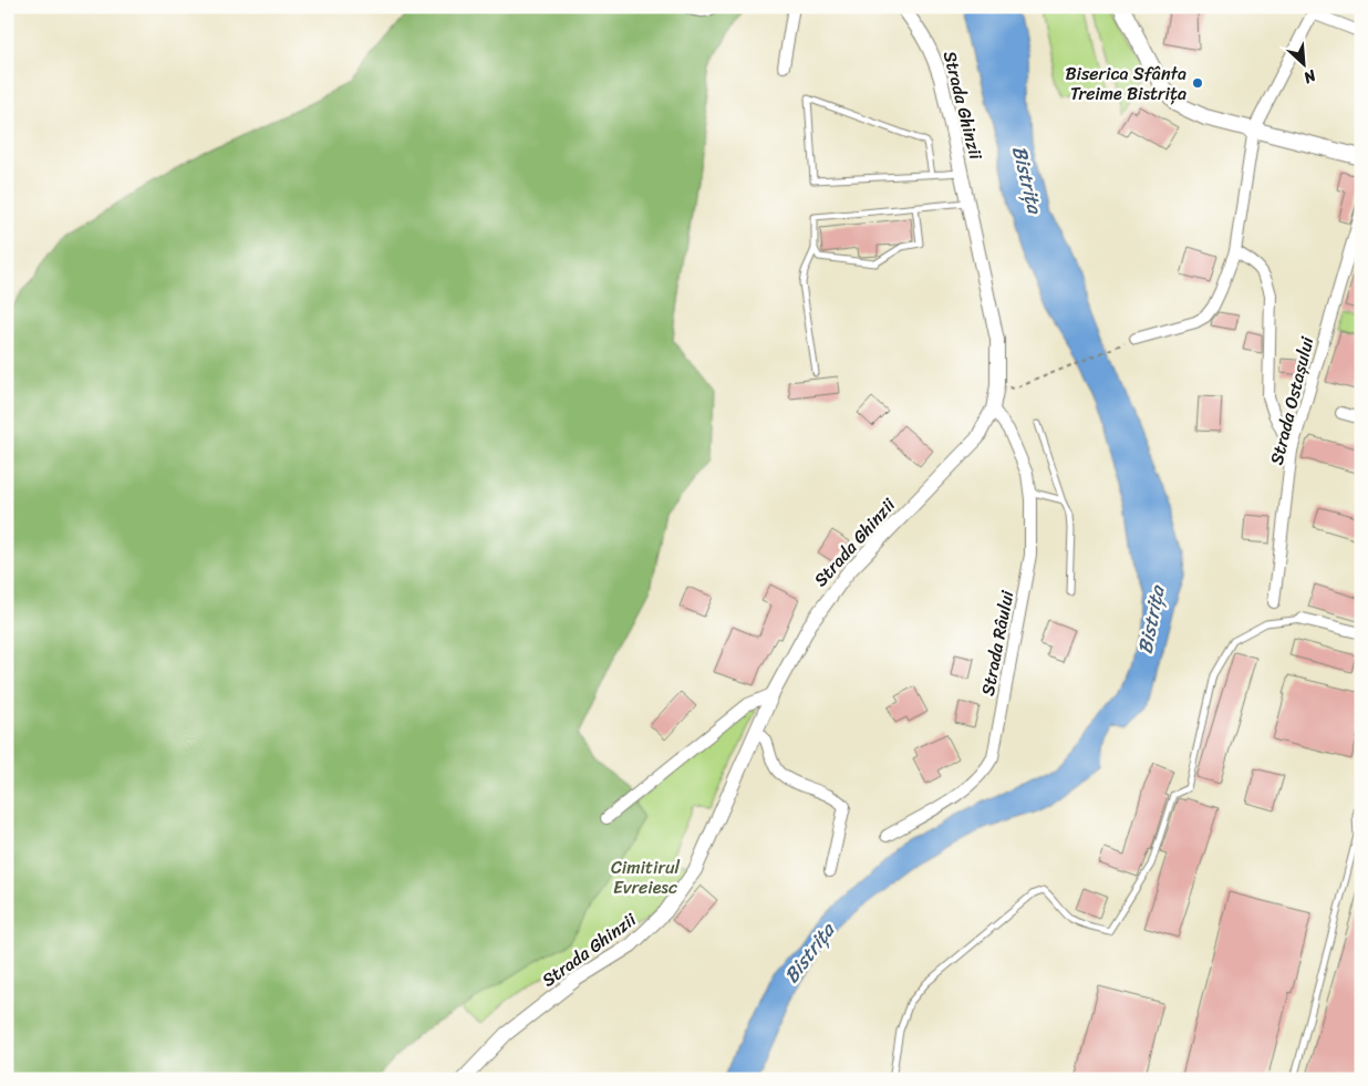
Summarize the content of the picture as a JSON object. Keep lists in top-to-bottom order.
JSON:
{
  "streets": {
    "street": ["Strada Ghinzii", "Strada Ostașului", "Strada Râului"]
  },
  "crossings": [
    ["Strada Ghinzii", "Strada Râului"]
  ],
  "water": ["Bistrița"],
  "parks": ["Cimitirul Evreiesc"],
  "places": ["Biserica Sfânta Treime Bistrița"],
  "north": "bottom right"
}
